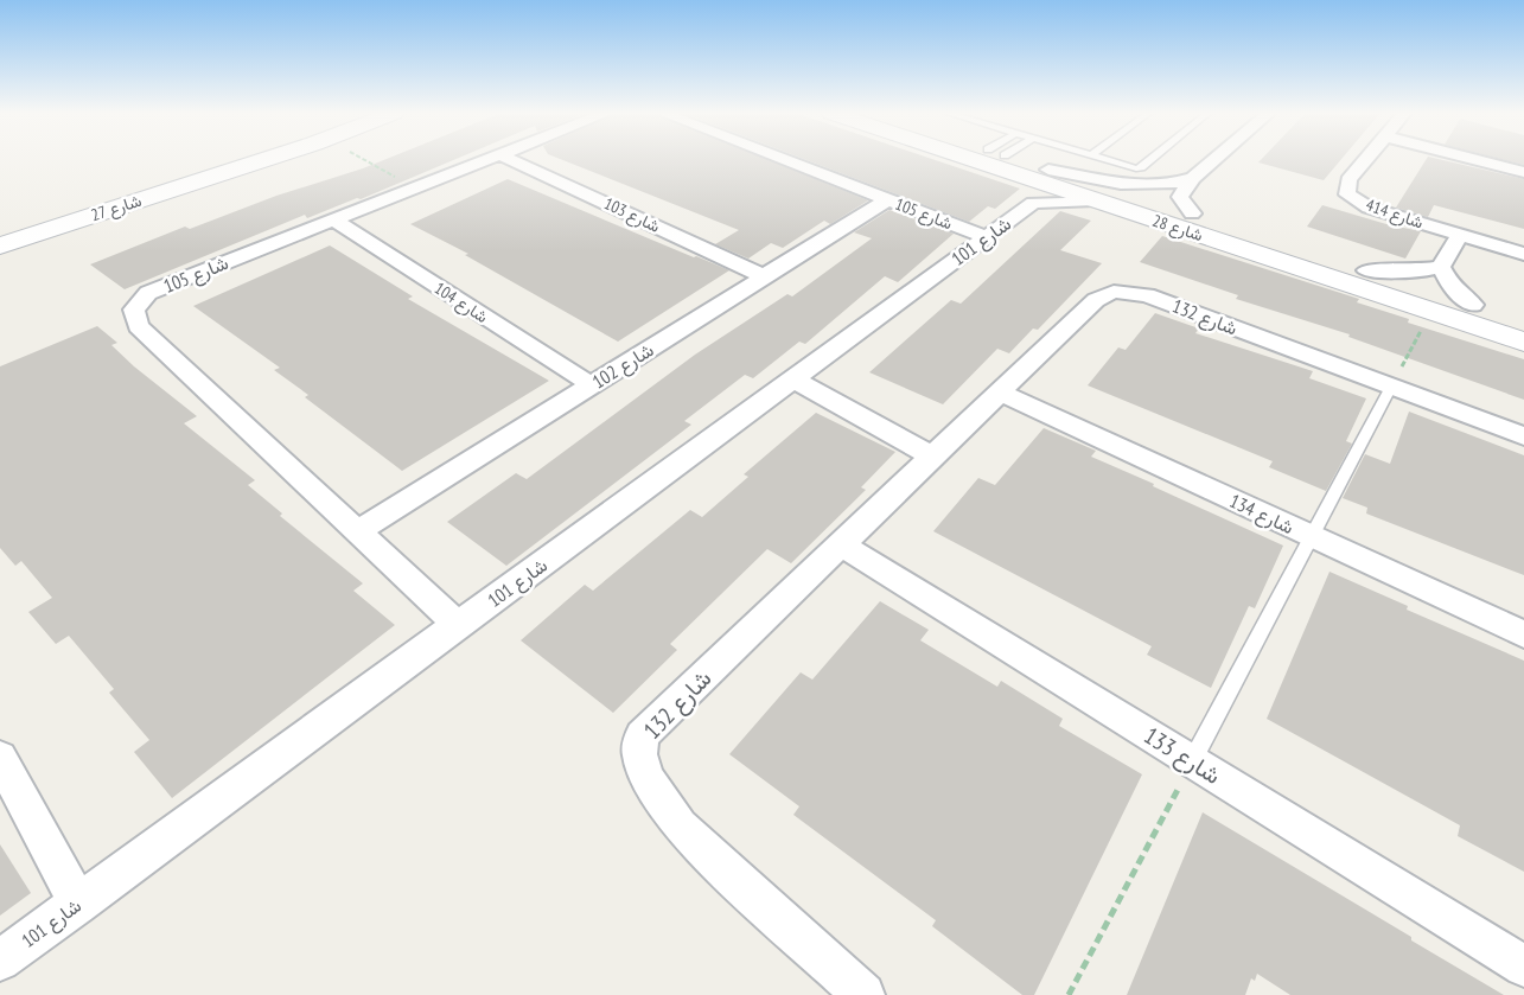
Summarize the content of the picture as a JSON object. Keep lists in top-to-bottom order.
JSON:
{
  "streets": {
    "street": [
      "شارع 27",
      "شارع 105",
      "شارع 414",
      "شارع 103",
      "شارع 28",
      "شارع 101",
      "شارع 104",
      "شارع 132",
      "شارع 102",
      "شارع 134",
      "شارع 133"
    ]
  },
  "crossings": [
    ["شارع 105", "شارع 101"],
    ["شارع 105", "شارع 104"],
    ["شارع 105", "شارع 102"],
    ["شارع 103", "شارع 102"],
    ["شارع 28", "شارع 101"],
    ["شارع 104", "شارع 102"],
    ["شارع 132", "شارع 134"],
    ["شارع 132", "شارع 133"]
  ]
}
